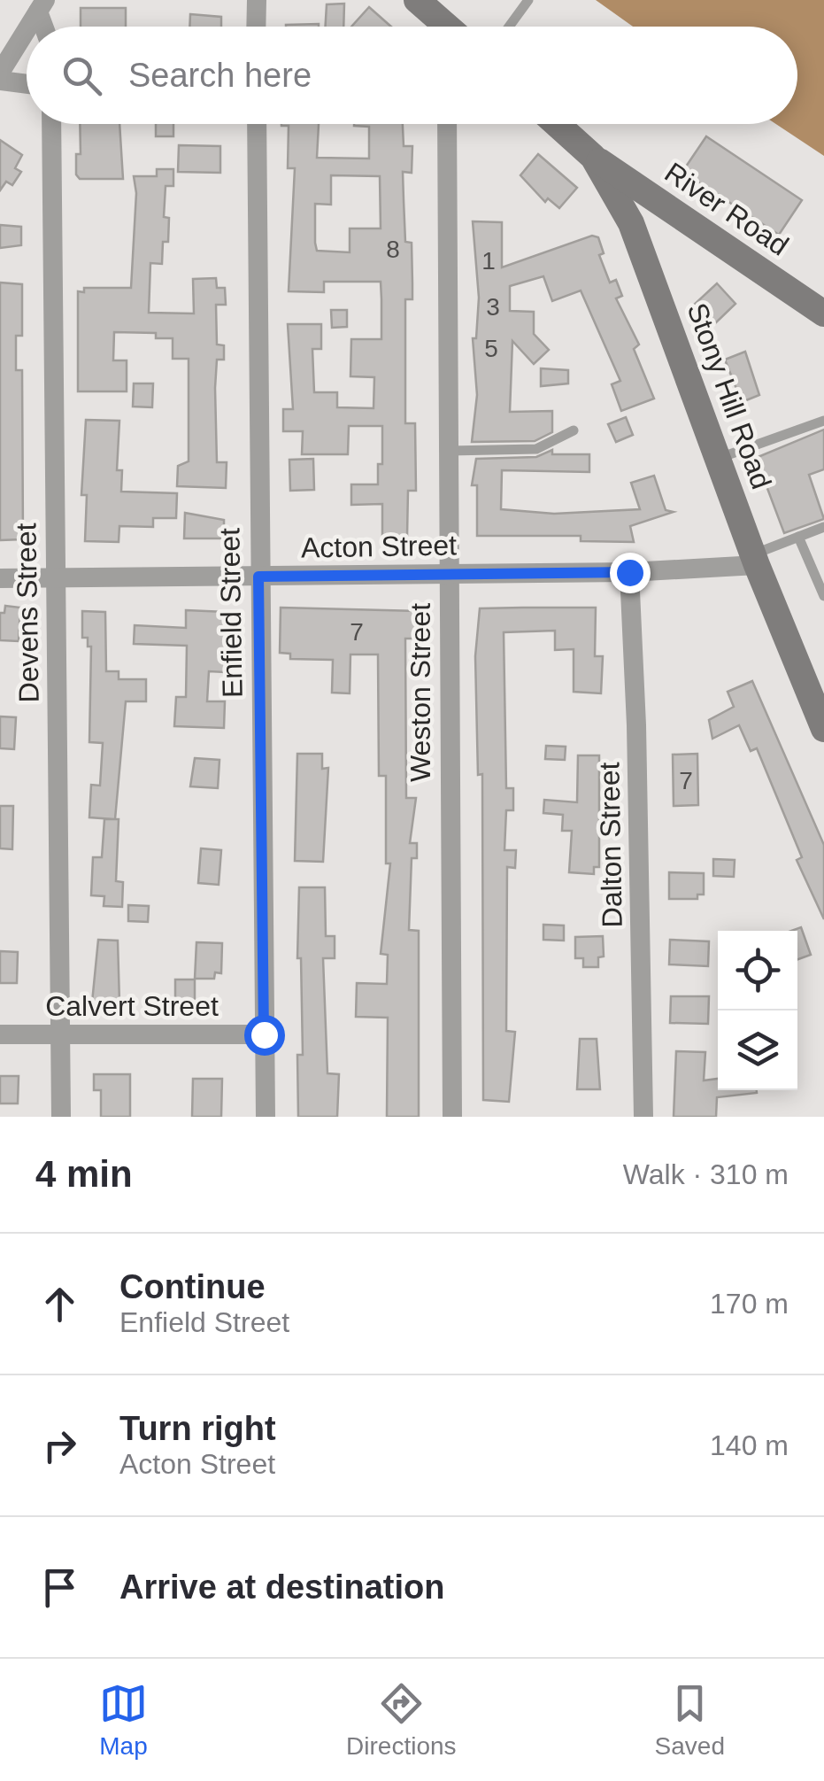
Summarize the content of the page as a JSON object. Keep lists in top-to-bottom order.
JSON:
{
  "streets": {
    "main road": ["River Road", "Stony Hill Road"],
    "street": [
      "Acton Street",
      "Devens Street",
      "Enfield Street",
      "Weston Street",
      "Dalton Street",
      "Calvert Street"
    ]
  },
  "crossings": [
    ["River Road", "Stony Hill Road"],
    ["Stony Hill Road", "Acton Street"],
    ["Acton Street", "Devens Street"],
    ["Acton Street", "Enfield Street"],
    ["Acton Street", "Weston Street"],
    ["Acton Street", "Dalton Street"],
    ["Devens Street", "Calvert Street"],
    ["Enfield Street", "Calvert Street"]
  ],
  "house_numbers": [
    "8",
    "1",
    "3",
    "5",
    "7",
    "7"
  ],
  "page": {
    "search": "Search here",
    "heading": ["4 min", "Walk · 310 m"],
    "list": [
      ["Continue", "Enfield Street", "170 m"],
      ["Turn right", "Acton Street", "140 m"],
      "Arrive at destination"
    ],
    "nav": ["Map", "Directions", "Saved"]
  }
}
